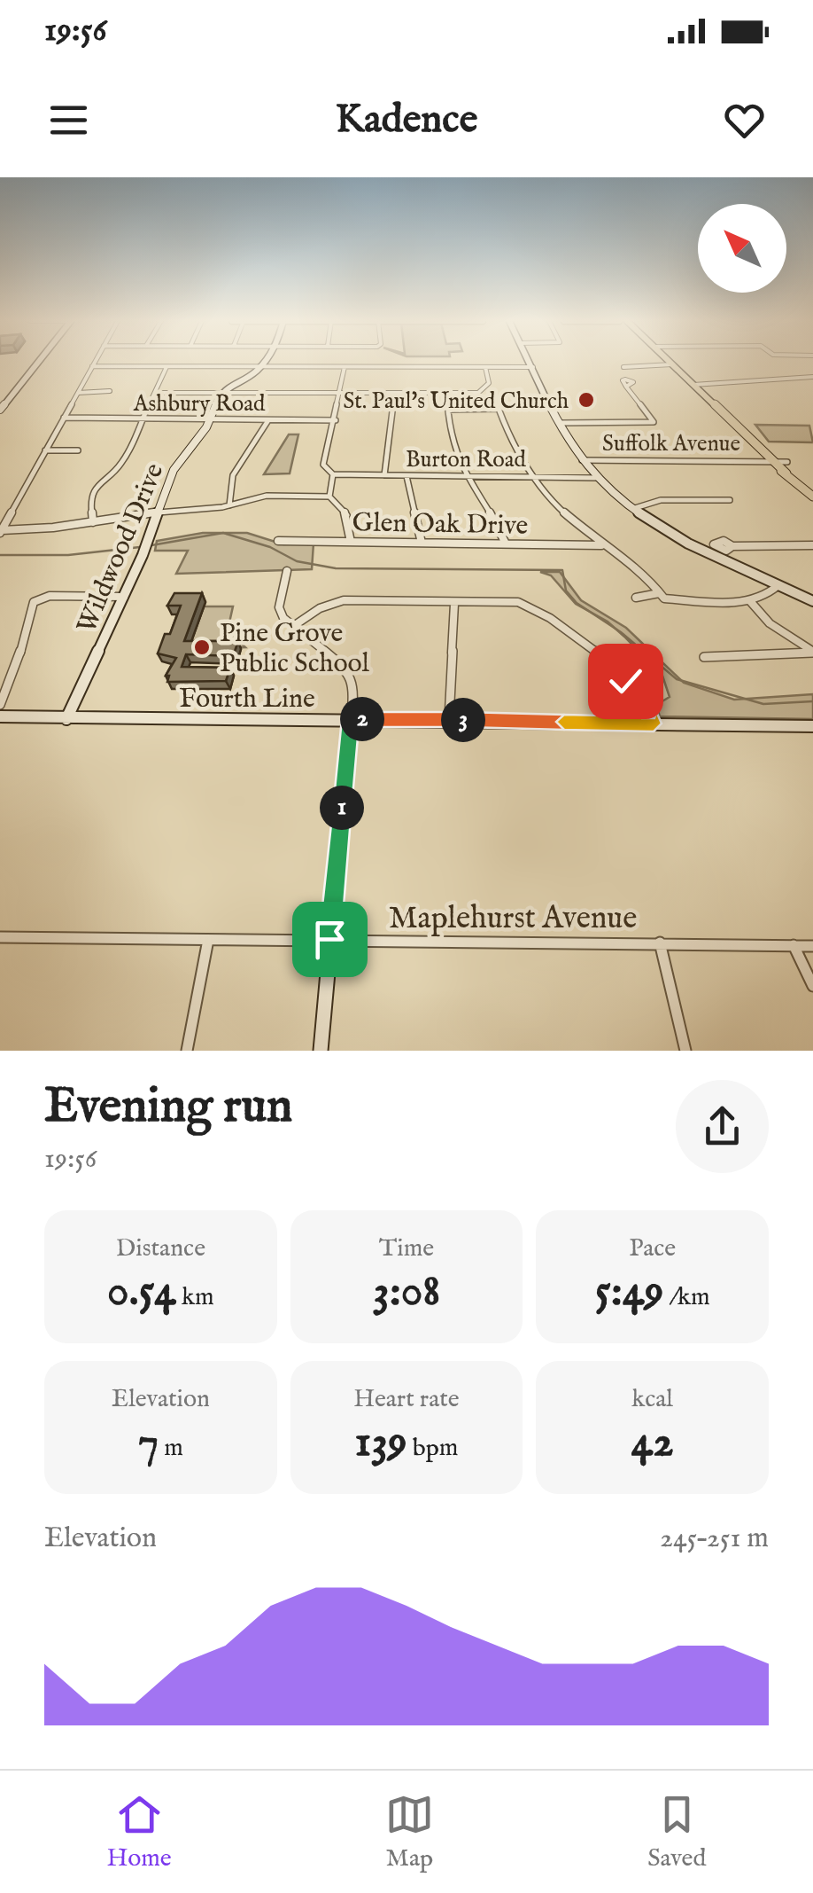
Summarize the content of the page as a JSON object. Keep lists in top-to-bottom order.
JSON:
{
  "streets": {
    "street": [
      "Ashbury Road",
      "Suffolk Avenue",
      "Burton Road",
      "Glen Oak Drive",
      "Wildwood Drive",
      "Fourth Line",
      "Maplehurst Avenue"
    ]
  },
  "crossings": [
    ["Ashbury Road", "Wildwood Drive"],
    ["Wildwood Drive", "Fourth Line"]
  ],
  "places": ["St. Paul's United Church", "Pine Grove Public School"],
  "north": "top left",
  "page": {
    "status": "19:56",
    "header": "Kadence",
    "pins": ["2", "3", "1"],
    "heading": ["Evening run", "19:56"],
    "stats": [
      ["Distance", "0.54 km"],
      ["Time", "3:08"],
      ["Pace", "5:49 /km"],
      ["Elevation", "7 m"],
      ["Heart rate", "139 bpm"],
      ["kcal", "42"]
    ],
    "chart": ["Elevation", "245–251 m"],
    "tabs": ["Home", "Map", "Saved"]
  }
}
